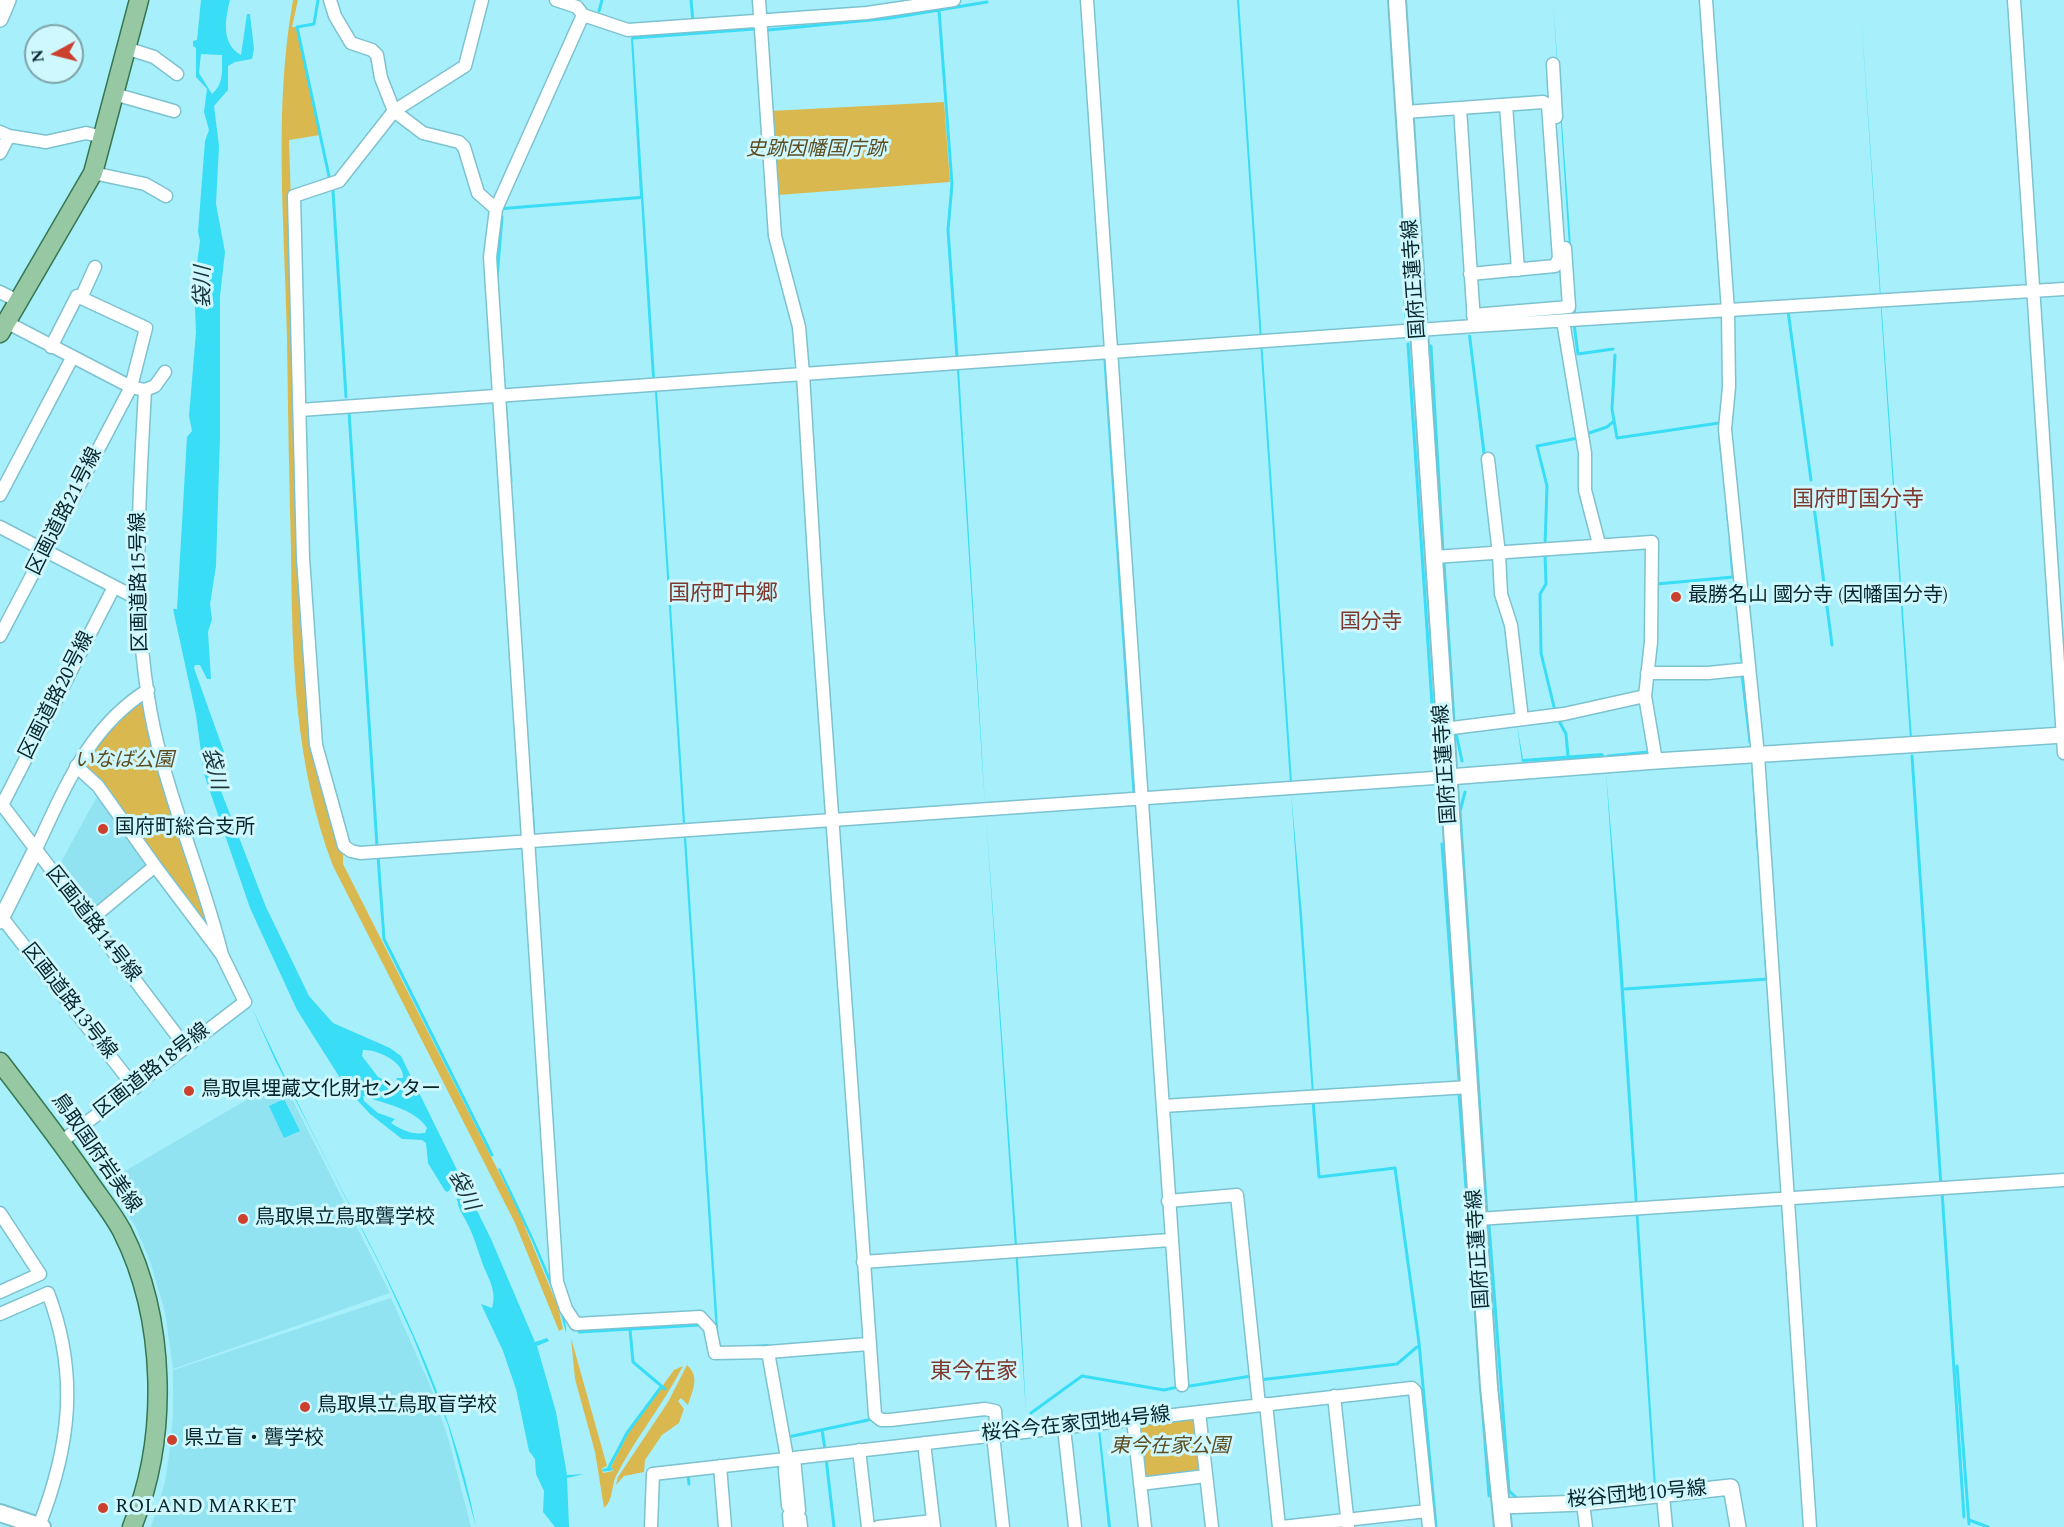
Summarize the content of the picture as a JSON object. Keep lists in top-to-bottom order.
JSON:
{
  "streets": {
    "main road": ["国府正蓮寺線", "鳥取国府岩美線"],
    "street": [
      "区画道路21号線",
      "区画道路15号線",
      "区画道路20号線",
      "区画道路14号線",
      "区画道路13号線",
      "区画道路18号線",
      "桜谷今在家団地4号線",
      "桜谷団地10号線"
    ]
  },
  "crossings": [
    ["国府正蓮寺線", "桜谷団地10号線"],
    ["区画道路15号線", "区画道路18号線"],
    ["区画道路20号線", "区画道路14号線"],
    ["区画道路14号線", "区画道路18号線"],
    ["区画道路13号線", "区画道路18号線"],
    ["区画道路18号線", "鳥取国府岩美線"]
  ],
  "districts": [
    "国府町国分寺",
    "国府町中郷",
    "国分寺",
    "東今在家"
  ],
  "water": ["袋川"],
  "parks": ["史跡因幡国庁跡", "いなば公園", "東今在家公園"],
  "places": [
    "最勝名山 國分寺 (因幡国分寺)",
    "国府町総合支所",
    "鳥取県埋蔵文化財センター",
    "鳥取県立鳥取聾学校",
    "鳥取県立鳥取盲学校",
    "県立盲・聾学校",
    "ROLAND MARKET"
  ],
  "north": "left"
}
